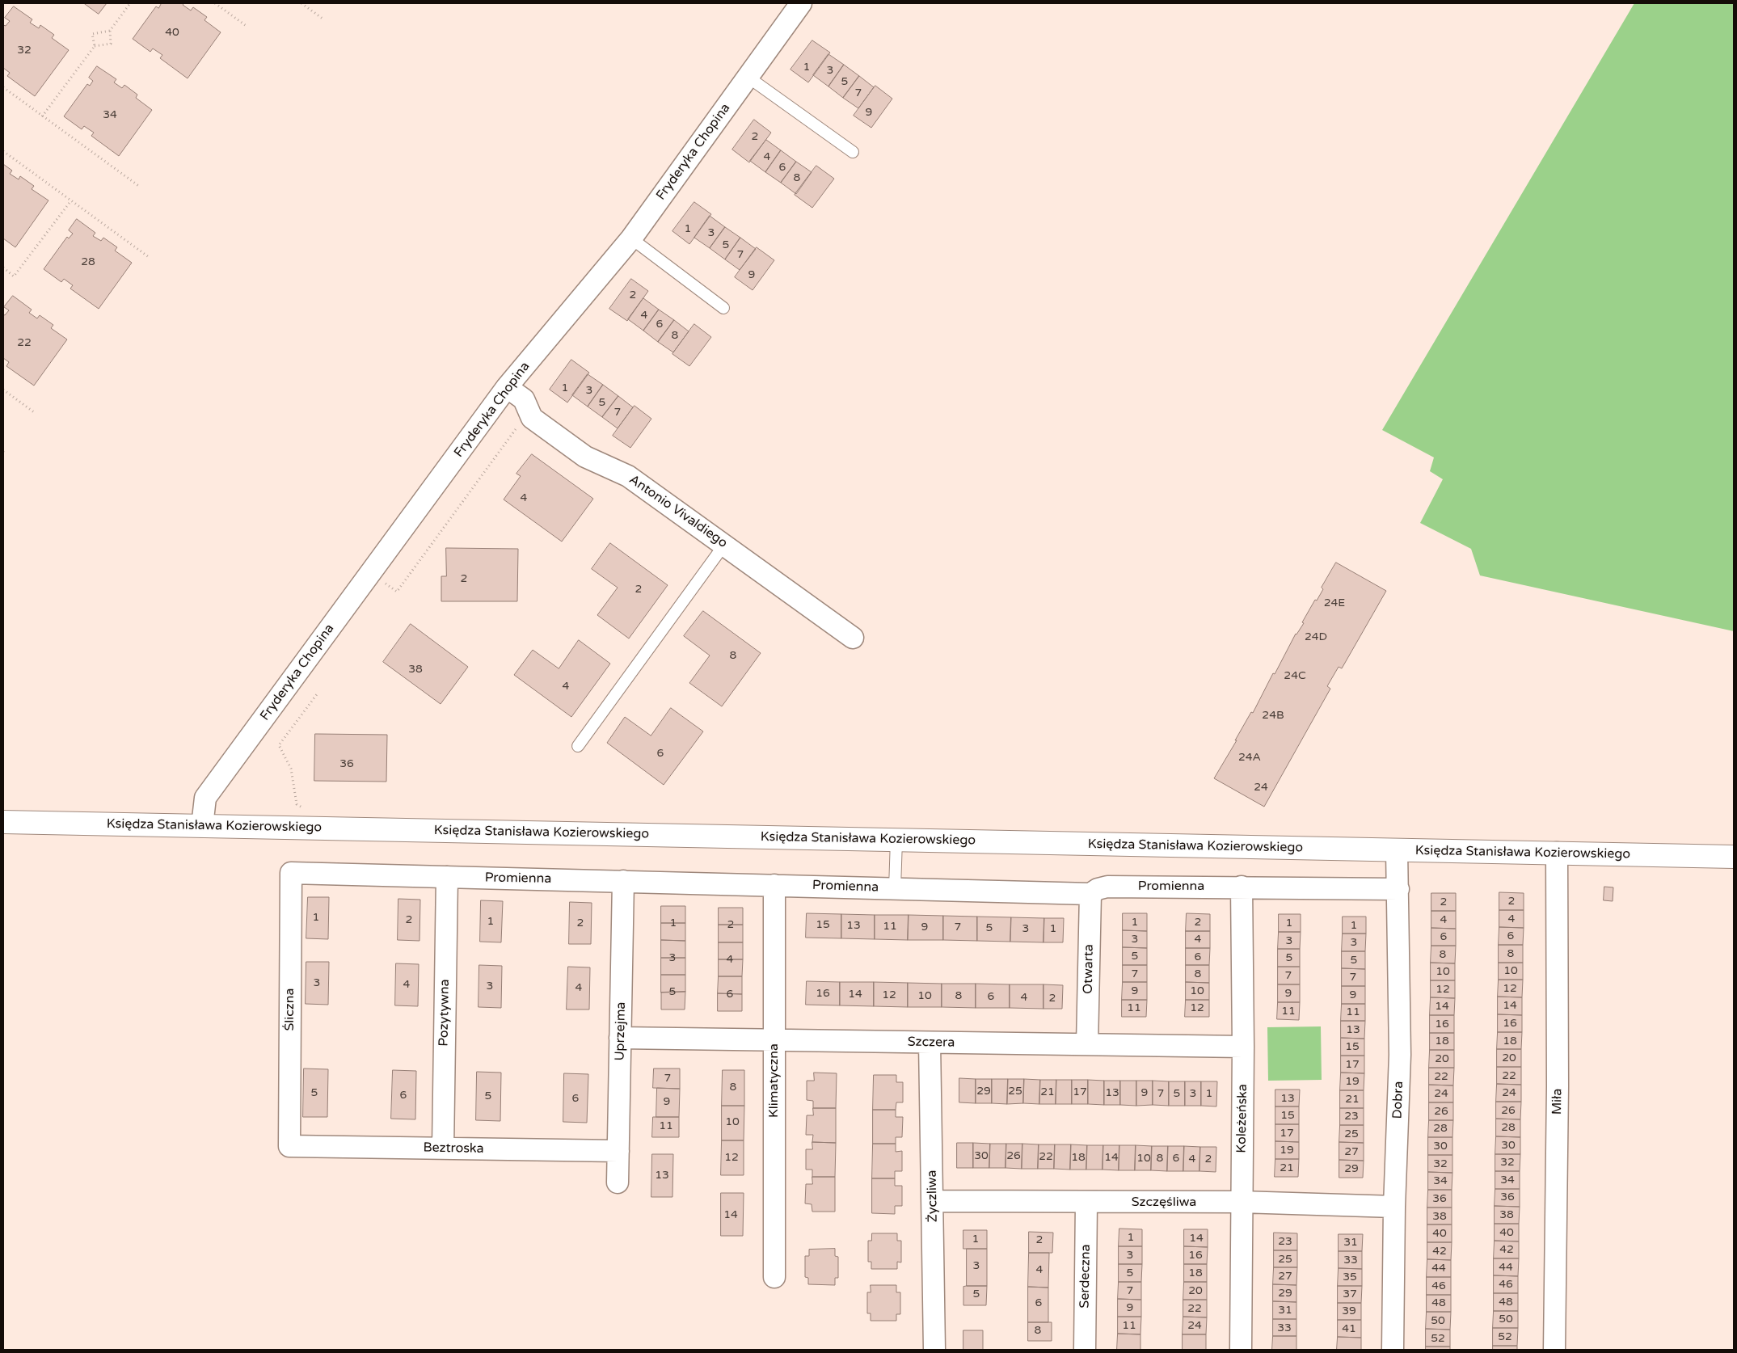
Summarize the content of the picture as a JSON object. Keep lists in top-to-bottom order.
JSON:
{
  "streets": {
    "street": [
      "Fryderyka Chopina",
      "Antonio Vivaldiego",
      "Księdza Stanisława Kozierowskiego",
      "Promienna",
      "Otwarta",
      "Śliczna",
      "Pozytywna",
      "Uprzejma",
      "Szczera",
      "Klimatyczna",
      "Dobra",
      "Miła",
      "Koleżeńska",
      "Beztroska",
      "Życzliwa",
      "Szczęśliwa",
      "Serdeczna"
    ]
  },
  "crossings": [
    ["Fryderyka Chopina", "Antonio Vivaldiego"],
    ["Fryderyka Chopina", "Księdza Stanisława Kozierowskiego"],
    ["Księdza Stanisława Kozierowskiego", "Dobra"],
    ["Księdza Stanisława Kozierowskiego", "Miła"],
    ["Promienna", "Otwarta"],
    ["Promienna", "Śliczna"],
    ["Promienna", "Pozytywna"],
    ["Promienna", "Uprzejma"],
    ["Promienna", "Klimatyczna"],
    ["Promienna", "Dobra"],
    ["Promienna", "Koleżeńska"],
    ["Otwarta", "Szczera"],
    ["Śliczna", "Beztroska"],
    ["Pozytywna", "Beztroska"],
    ["Uprzejma", "Szczera"],
    ["Uprzejma", "Beztroska"],
    ["Szczera", "Klimatyczna"],
    ["Szczera", "Koleżeńska"],
    ["Szczera", "Życzliwa"],
    ["Dobra", "Szczęśliwa"],
    ["Koleżeńska", "Szczęśliwa"],
    ["Życzliwa", "Szczęśliwa"],
    ["Szczęśliwa", "Serdeczna"]
  ],
  "house_numbers": [
    "40",
    "32",
    "1",
    "3",
    "5",
    "7",
    "9",
    "34",
    "2",
    "4",
    "6",
    "8",
    "1",
    "3",
    "5",
    "7",
    "28",
    "9",
    "2",
    "4",
    "6",
    "8",
    "22",
    "1",
    "3",
    "5",
    "7",
    "4",
    "2",
    "2",
    "24E",
    "24D",
    "8",
    "38",
    "24C",
    "4",
    "24B",
    "6",
    "24A",
    "36",
    "24",
    "2",
    "2",
    "1",
    "4",
    "2",
    "4",
    "1",
    "1",
    "2",
    "2",
    "1",
    "1",
    "2",
    "15",
    "13",
    "1",
    "11",
    "9",
    "7",
    "5",
    "3",
    "1",
    "6",
    "6",
    "3",
    "4",
    "3",
    "3",
    "8",
    "8",
    "5",
    "6",
    "3",
    "5",
    "4",
    "5",
    "10",
    "10",
    "7",
    "8",
    "7",
    "7",
    "3",
    "4",
    "3",
    "4",
    "12",
    "12",
    "9",
    "10",
    "5",
    "16",
    "9",
    "6",
    "14",
    "12",
    "9",
    "10",
    "8",
    "6",
    "4",
    "2",
    "14",
    "14",
    "11",
    "12",
    "11",
    "11",
    "16",
    "16",
    "13",
    "18",
    "18",
    "15",
    "20",
    "20",
    "17",
    "22",
    "22",
    "7",
    "19",
    "8",
    "29",
    "25",
    "21",
    "17",
    "5",
    "13",
    "9",
    "24",
    "7",
    "5",
    "3",
    "1",
    "24",
    "6",
    "5",
    "6",
    "13",
    "21",
    "9",
    "26",
    "26",
    "15",
    "23",
    "10",
    "11",
    "28",
    "28",
    "17",
    "25",
    "30",
    "30",
    "19",
    "27",
    "30",
    "26",
    "22",
    "12",
    "18",
    "14",
    "10",
    "8",
    "6",
    "4",
    "2",
    "32",
    "32",
    "21",
    "29",
    "13",
    "34",
    "34",
    "36",
    "36",
    "14",
    "38",
    "38",
    "40",
    "40",
    "1",
    "14",
    "1",
    "2",
    "23",
    "31",
    "42",
    "42",
    "3",
    "16",
    "25",
    "33",
    "3",
    "44",
    "44",
    "4",
    "5",
    "18",
    "27",
    "35",
    "46",
    "46",
    "7",
    "20",
    "29",
    "5",
    "37",
    "48",
    "6",
    "48",
    "9",
    "22",
    "31",
    "39",
    "50",
    "50",
    "11",
    "24",
    "33",
    "41",
    "8",
    "52",
    "52"
  ]
}
